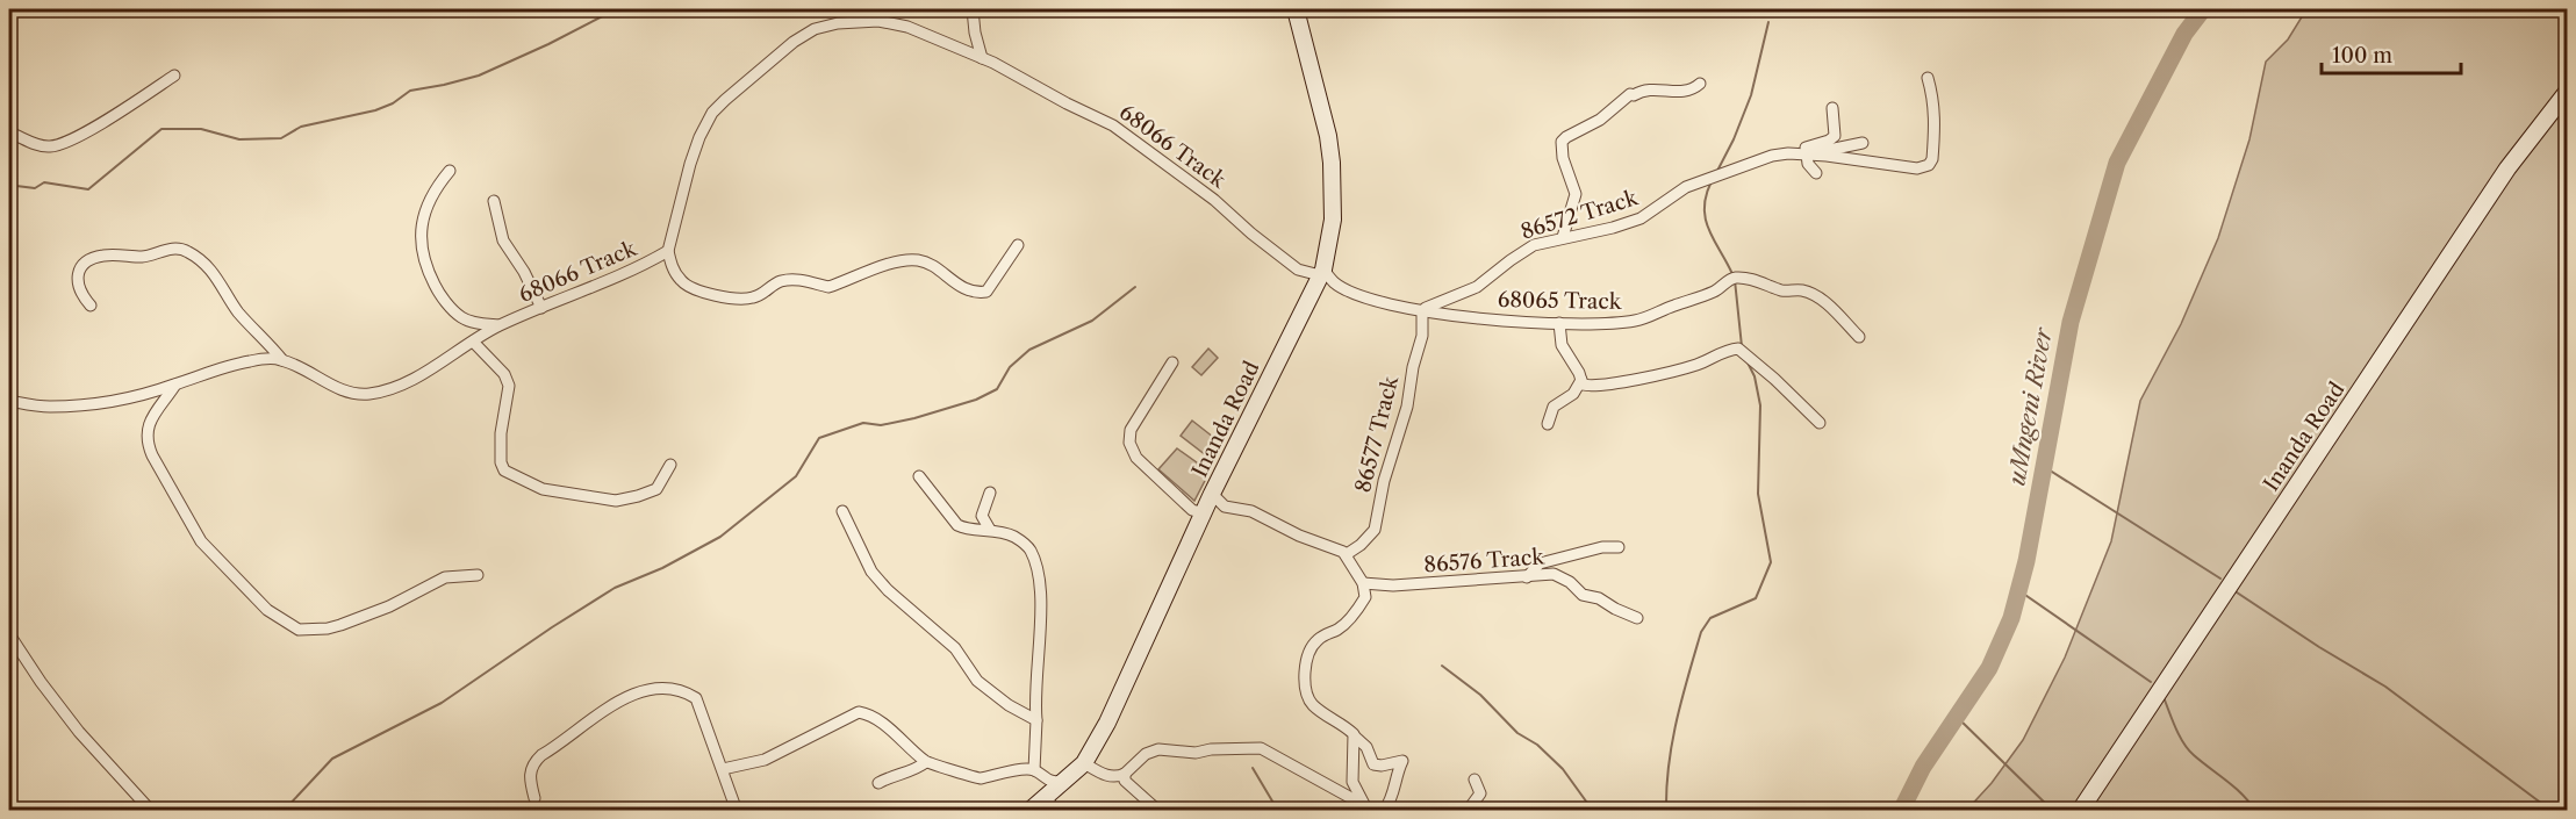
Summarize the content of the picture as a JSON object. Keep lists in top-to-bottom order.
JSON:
{
  "streets": {
    "street": [
      "68066 Track",
      "86572 Track",
      "68065 Track",
      "Inanda Road",
      "86577 Track",
      "86576 Track"
    ]
  },
  "crossings": [
    ["68066 Track", "68065 Track"],
    ["68066 Track", "Inanda Road"],
    ["86572 Track", "68065 Track"],
    ["86572 Track", "86577 Track"],
    ["68065 Track", "Inanda Road"],
    ["68065 Track", "86577 Track"]
  ],
  "water": ["uMngeni River"],
  "scale_bar": "100 m"
}
